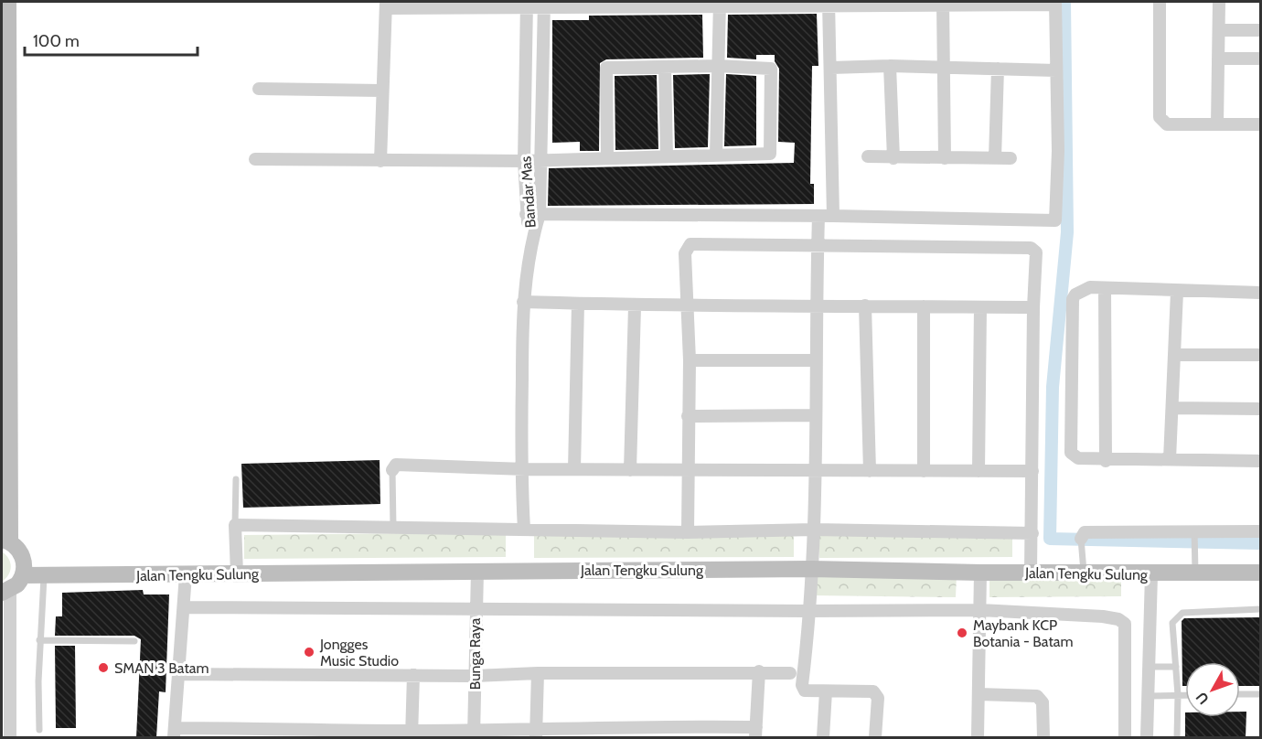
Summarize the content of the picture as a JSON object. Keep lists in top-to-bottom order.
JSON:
{
  "streets": {
    "street": ["Bandar Mas", "Jalan Tengku Sulung", "Bunga Raya"]
  },
  "crossings": [
    ["Jalan Tengku Sulung", "Bunga Raya"]
  ],
  "places": ["Maybank KCP Botania - Batam", "Jongges Music Studio", "SMAN 3 Batam"],
  "scale_bar": "100 m",
  "north": "bottom left"
}
